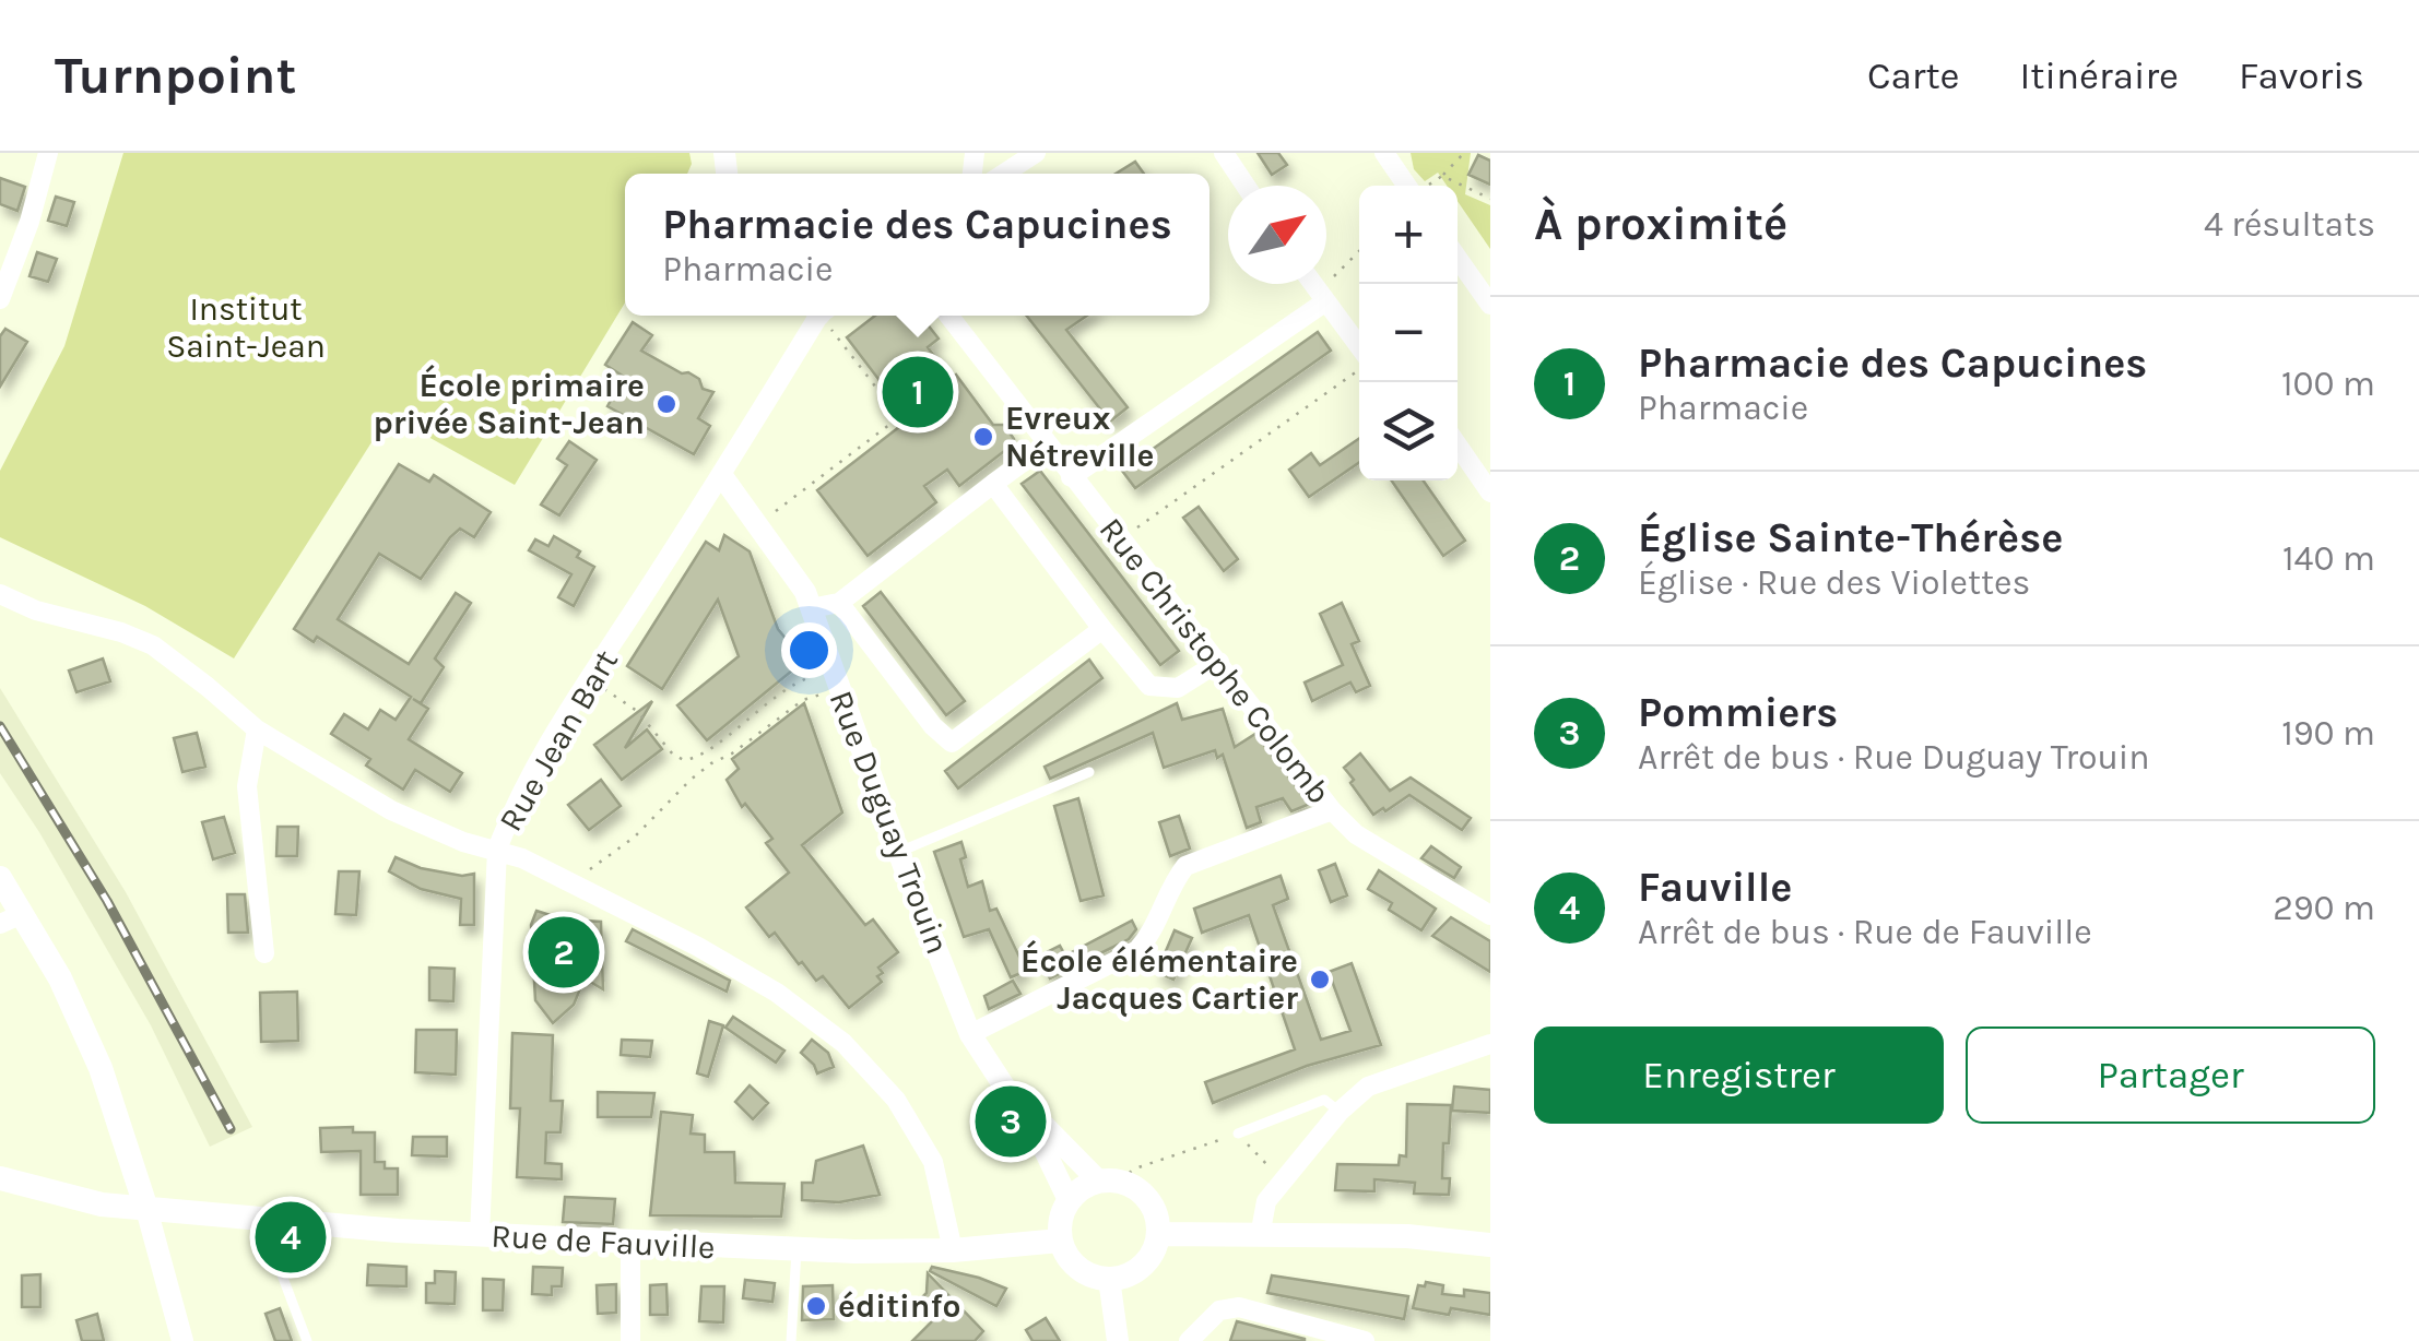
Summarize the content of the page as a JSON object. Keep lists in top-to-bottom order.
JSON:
{
  "streets": {
    "main road": ["Rue de Fauville"],
    "street": ["Rue Christophe Colomb", "Rue Jean Bart", "Rue Duguay Trouin"]
  },
  "crossings": [
    ["Rue Jean Bart", "Rue Duguay Trouin"],
    ["Rue Jean Bart", "Rue de Fauville"],
    ["Rue Duguay Trouin", "Rue de Fauville"]
  ],
  "parks": ["Institut Saint-Jean"],
  "places": [
    "École primaire privée Saint-Jean",
    "Evreux Nétreville",
    "École élémentaire Jacques Cartier",
    "éditinfo"
  ],
  "north": "top right",
  "page": {
    "header": "Turnpoint",
    "nav": ["Carte", "Itinéraire", "Favoris"],
    "heading": ["À proximité", "4 résultats"],
    "popup": ["Pharmacie des Capucines", "Pharmacie"],
    "map_buttons": ["+", "−"],
    "list": [
      {
        "mark": "1",
        "name": "Pharmacie des Capucines",
        "note": "Pharmacie",
        "value": "100 m"
      },
      {
        "mark": "2",
        "name": "Église Sainte-Thérèse",
        "note": "Église · Rue des Violettes",
        "value": "140 m"
      },
      {
        "mark": "3",
        "name": "Pommiers",
        "note": "Arrêt de bus · Rue Duguay Trouin",
        "value": "190 m"
      },
      {
        "mark": "4",
        "name": "Fauville",
        "note": "Arrêt de bus · Rue de Fauville",
        "value": "290 m"
      }
    ],
    "pins": [
      "1",
      "2",
      "3",
      "4"
    ],
    "buttons": ["Enregistrer", "Partager"]
  }
}
